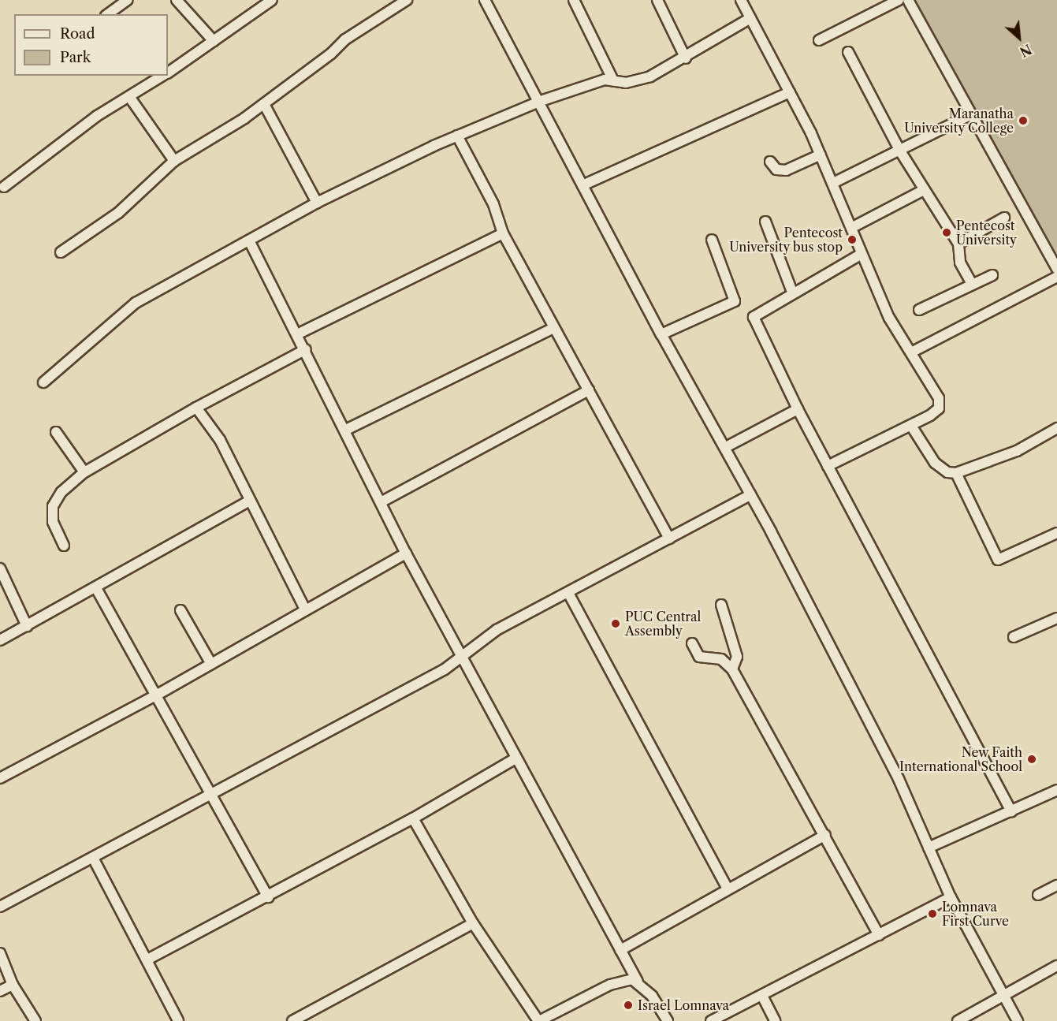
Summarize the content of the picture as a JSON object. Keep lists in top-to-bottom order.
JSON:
{
  "places": [
    "Maranatha University College",
    "Pentecost University",
    "Pentecost University bus stop",
    "PUC Central Assembly",
    "New Faith International School",
    "Lomnava First Curve",
    "Israel Lomnava"
  ],
  "legend": ["Road", "Park"],
  "north": "bottom right"
}
